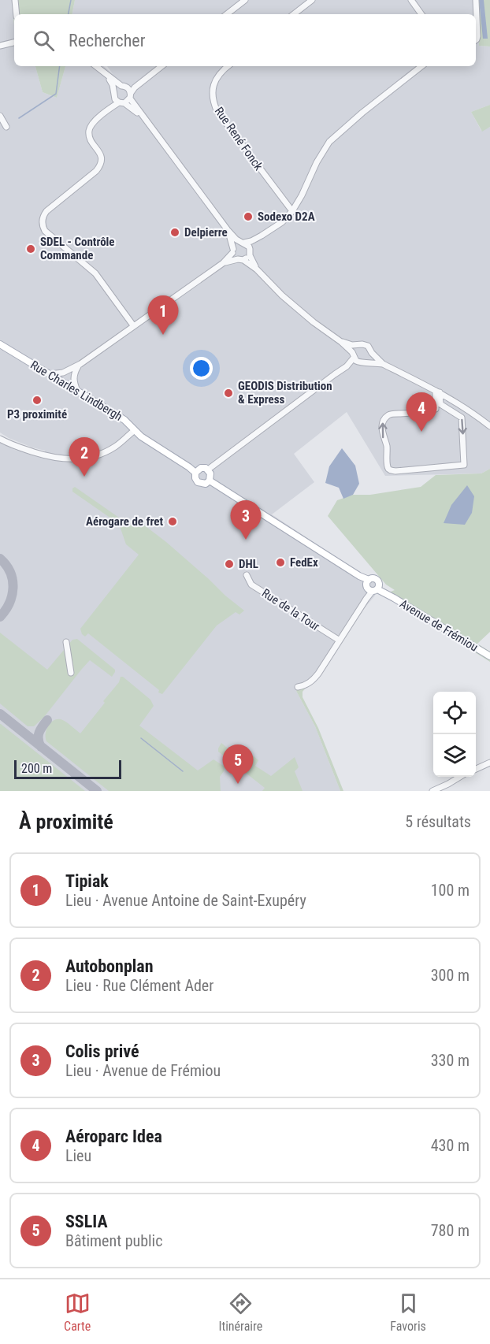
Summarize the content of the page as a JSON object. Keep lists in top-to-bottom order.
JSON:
{
  "streets": {
    "main road": ["Rue Charles Lindbergh", "Avenue de Frémiou"],
    "street": ["Rue René Fonck", "Rue de la Tour"]
  },
  "crossings": [
    ["Rue Charles Lindbergh", "Avenue de Frémiou"]
  ],
  "places": [
    "Sodexo D2A",
    "Delpierre",
    "SDEL - Contrôle Commande",
    "GEODIS Distribution & Express",
    "P3 proximité",
    "Aérogare de fret",
    "FedEx",
    "DHL"
  ],
  "scale_bar": "200 m",
  "page": {
    "search": "Rechercher",
    "pins": [
      "1",
      "4",
      "2",
      "3",
      "5"
    ],
    "scale": "200 m",
    "heading": ["À proximité", "5 résultats"],
    "list": [
      {
        "mark": "1",
        "name": "Tipiak",
        "note": "Lieu · Avenue Antoine de Saint-Exupéry",
        "value": "100 m"
      },
      {
        "mark": "2",
        "name": "Autobonplan",
        "note": "Lieu · Rue Clément Ader",
        "value": "300 m"
      },
      {
        "mark": "3",
        "name": "Colis privé",
        "note": "Lieu · Avenue de Frémiou",
        "value": "330 m"
      },
      {
        "mark": "4",
        "name": "Aéroparc Idea",
        "note": "Lieu",
        "value": "430 m"
      },
      {
        "mark": "5",
        "name": "SSLIA",
        "note": "Bâtiment public",
        "value": "780 m"
      }
    ],
    "nav": ["Carte", "Itinéraire", "Favoris"]
  }
}
